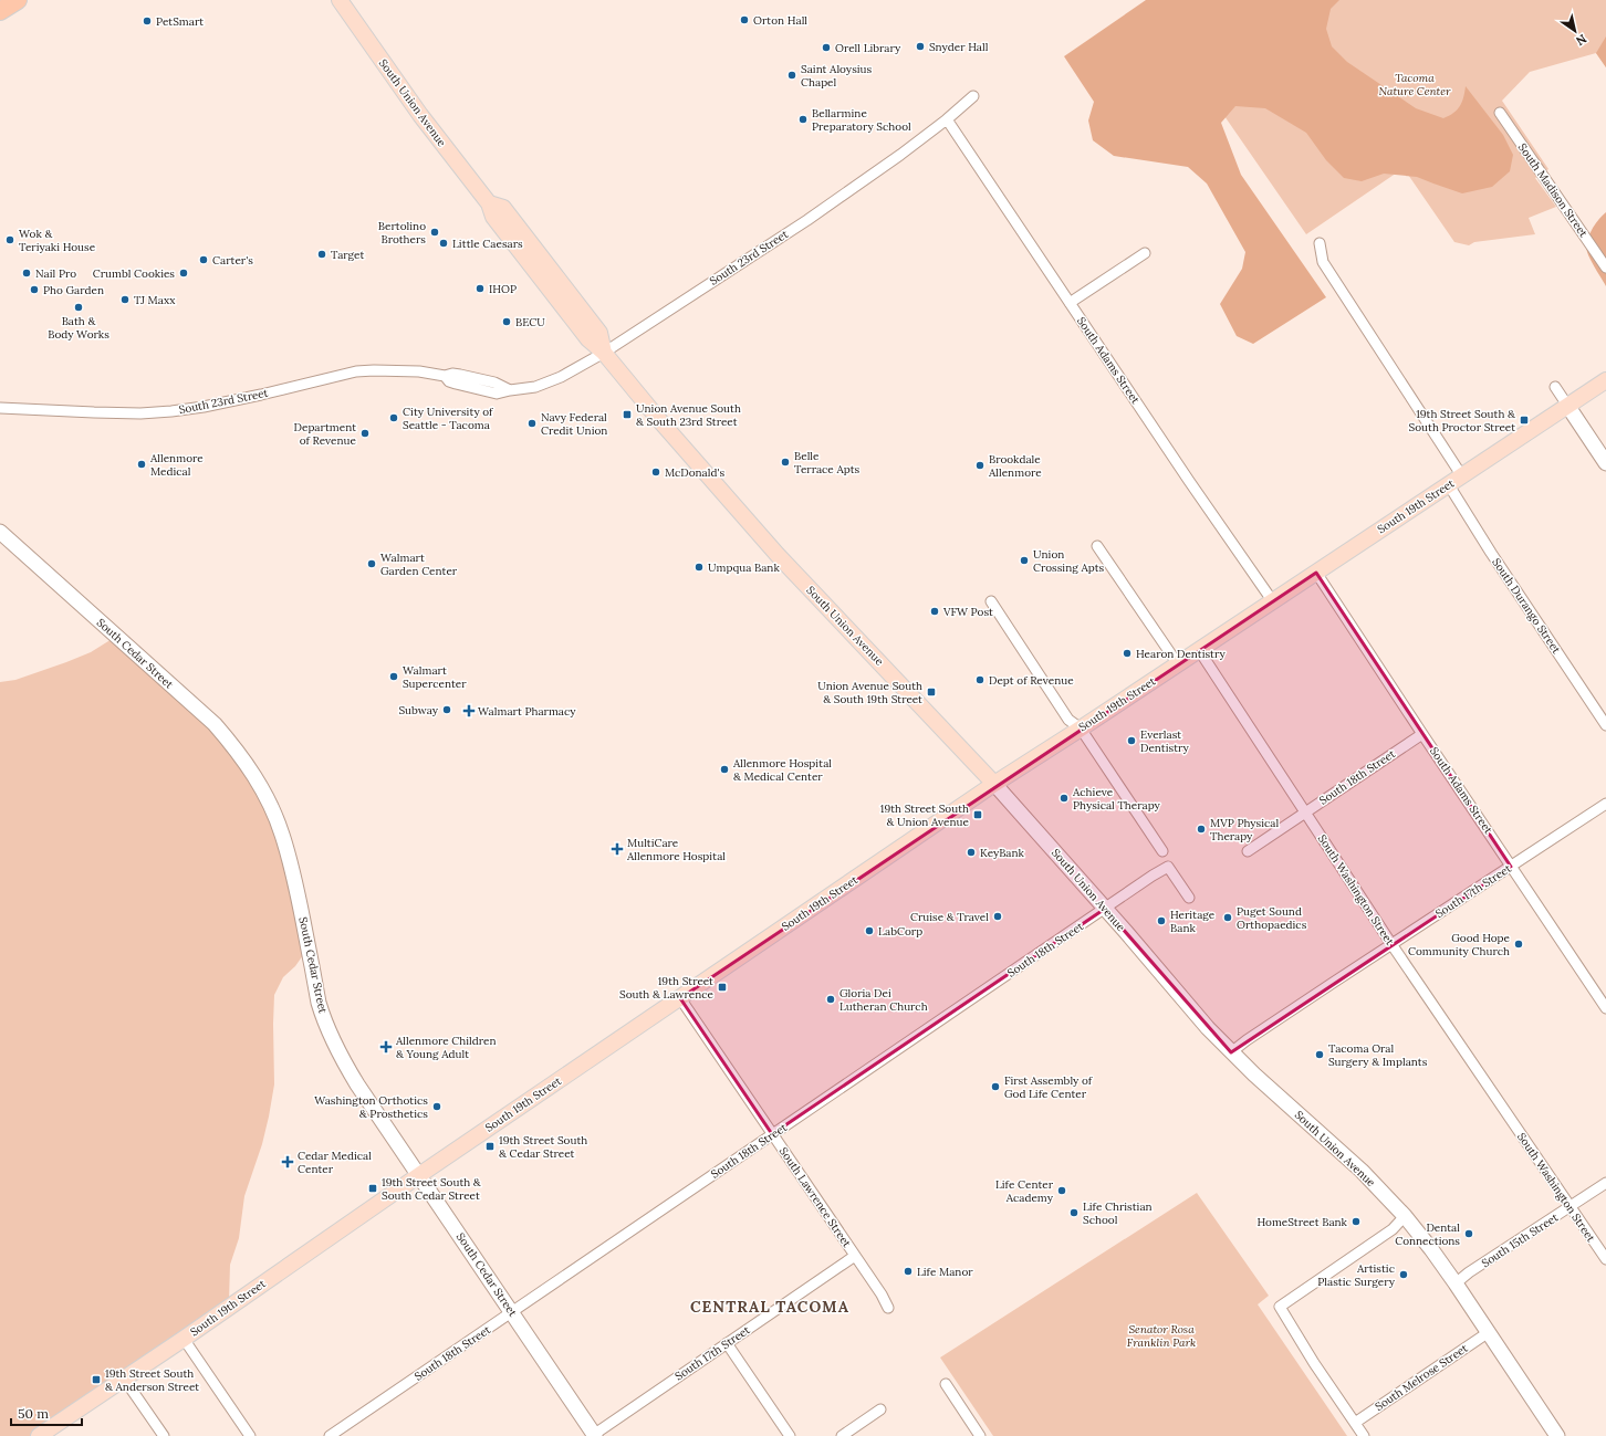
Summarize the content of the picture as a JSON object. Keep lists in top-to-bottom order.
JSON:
{
  "streets": {
    "main road": ["South Union Avenue", "South 19th Street", "South Cedar Street"],
    "street": [
      "South Madison Street",
      "South 23rd Street",
      "South Adams Street",
      "South Durango Street",
      "South 18th Street",
      "South Washington Street",
      "South 17th Street",
      "South Lawrence Street",
      "South 15th Street",
      "South Melrose Street"
    ]
  },
  "crossings": [
    ["South Union Avenue", "South 23rd Street"],
    ["South Union Avenue", "South 19th Street"],
    ["South Union Avenue", "South 18th Street"],
    ["South Union Avenue", "South 17th Street"],
    ["South Union Avenue", "South 15th Street"],
    ["South Union Avenue", "South Melrose Street"],
    ["South 23rd Street", "South Adams Street"],
    ["South Adams Street", "South 19th Street"],
    ["South Adams Street", "South 18th Street"],
    ["South Adams Street", "South 17th Street"],
    ["South 19th Street", "South Durango Street"],
    ["South 19th Street", "South Cedar Street"],
    ["South 19th Street", "South Washington Street"],
    ["South 19th Street", "South Lawrence Street"],
    ["South Cedar Street", "South 18th Street"],
    ["South Cedar Street", "South 17th Street"],
    ["South 18th Street", "South Washington Street"],
    ["South 18th Street", "South Lawrence Street"],
    ["South Washington Street", "South 17th Street"],
    ["South Washington Street", "South 15th Street"],
    ["South 17th Street", "South Lawrence Street"]
  ],
  "districts": ["CENTRAL TACOMA"],
  "parks": ["Tacoma Nature Center", "Senator Rosa Franklin Park"],
  "places": {
    "other": [
      "Orton Hall",
      "PetSmart",
      "Snyder Hall",
      "Orell Library",
      "Saint Aloysius Chapel",
      "Bellarmine Preparatory School",
      "Bertolino Brothers",
      "Wok & Teriyaki House",
      "Little Caesars",
      "Target",
      "Carter's",
      "Nail Pro",
      "Crumbl Cookies",
      "IHOP",
      "Pho Garden",
      "TJ Maxx",
      "Bath & Body Works",
      "BECU",
      "City University of Seattle - Tacoma",
      "Navy Federal Credit Union",
      "Department of Revenue",
      "Belle Terrace Apts",
      "Allenmore Medical",
      "Brookdale Allenmore",
      "McDonald's",
      "Union Crossing Apts",
      "Walmart Garden Center",
      "Umpqua Bank",
      "VFW Post",
      "Hearon Dentistry",
      "Walmart Supercenter",
      "Dept of Revenue",
      "Subway",
      "Everlast Dentistry",
      "Allenmore Hospital & Medical Center",
      "Achieve Physical Therapy",
      "MVP Physical Therapy",
      "KeyBank",
      "Cruise & Travel",
      "Puget Sound Orthopaedics",
      "Heritage Bank",
      "LabCorp",
      "Good Hope Community Church",
      "Gloria Dei Lutheran Church",
      "Tacoma Oral Surgery & Implants",
      "First Assembly of God Life Center",
      "Washington Orthotics & Prosthetics",
      "Life Center Academy",
      "Life Christian School",
      "HomeStreet Bank",
      "Dental Connections",
      "Life Manor",
      "Artistic Plastic Surgery"
    ],
    "transit": [
      "Union Avenue South & South 23rd Street",
      "19th Street South & South Proctor Street",
      "Union Avenue South & South 19th Street",
      "19th Street South & Union Avenue",
      "19th Street South & Lawrence",
      "19th Street South & Cedar Street",
      "19th Street South & South Cedar Street",
      "19th Street South & Anderson Street"
    ],
    "health": [
      "Walmart Pharmacy",
      "MultiCare Allenmore Hospital",
      "Allenmore Children & Young Adult",
      "Cedar Medical Center"
    ]
  },
  "scale_bar": "50 m",
  "north": "bottom right"
}
